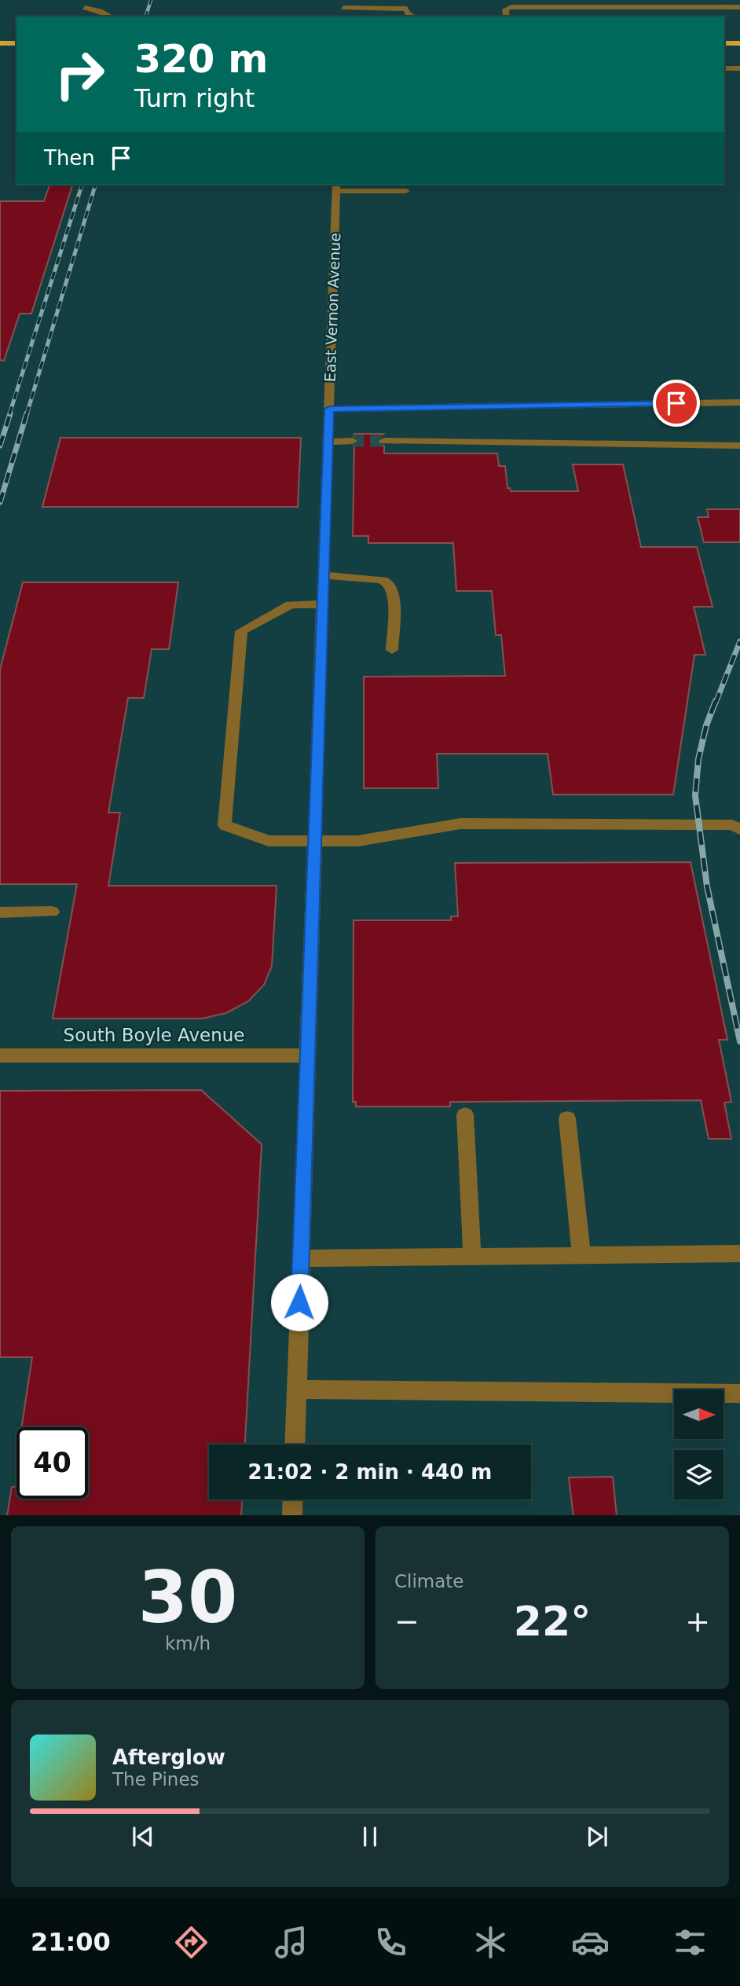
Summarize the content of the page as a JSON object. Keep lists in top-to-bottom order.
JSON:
{
  "streets": {
    "street": ["East Vernon Avenue", "South Boyle Avenue"]
  },
  "crossings": [
    ["East Vernon Avenue", "South Boyle Avenue"]
  ],
  "north": "right",
  "page": {
    "turn": ["320 m", "Turn right"],
    "then": "Then",
    "limit": "40",
    "trip": "21:02 · 2 min · 440 m",
    "tile": [
      ["30", "km/h"],
      "Climate"
    ],
    "heat": ["−", "22°", "+"],
    "song": ["Afterglow", "The Pines"],
    "tabs": "21:00"
  }
}
